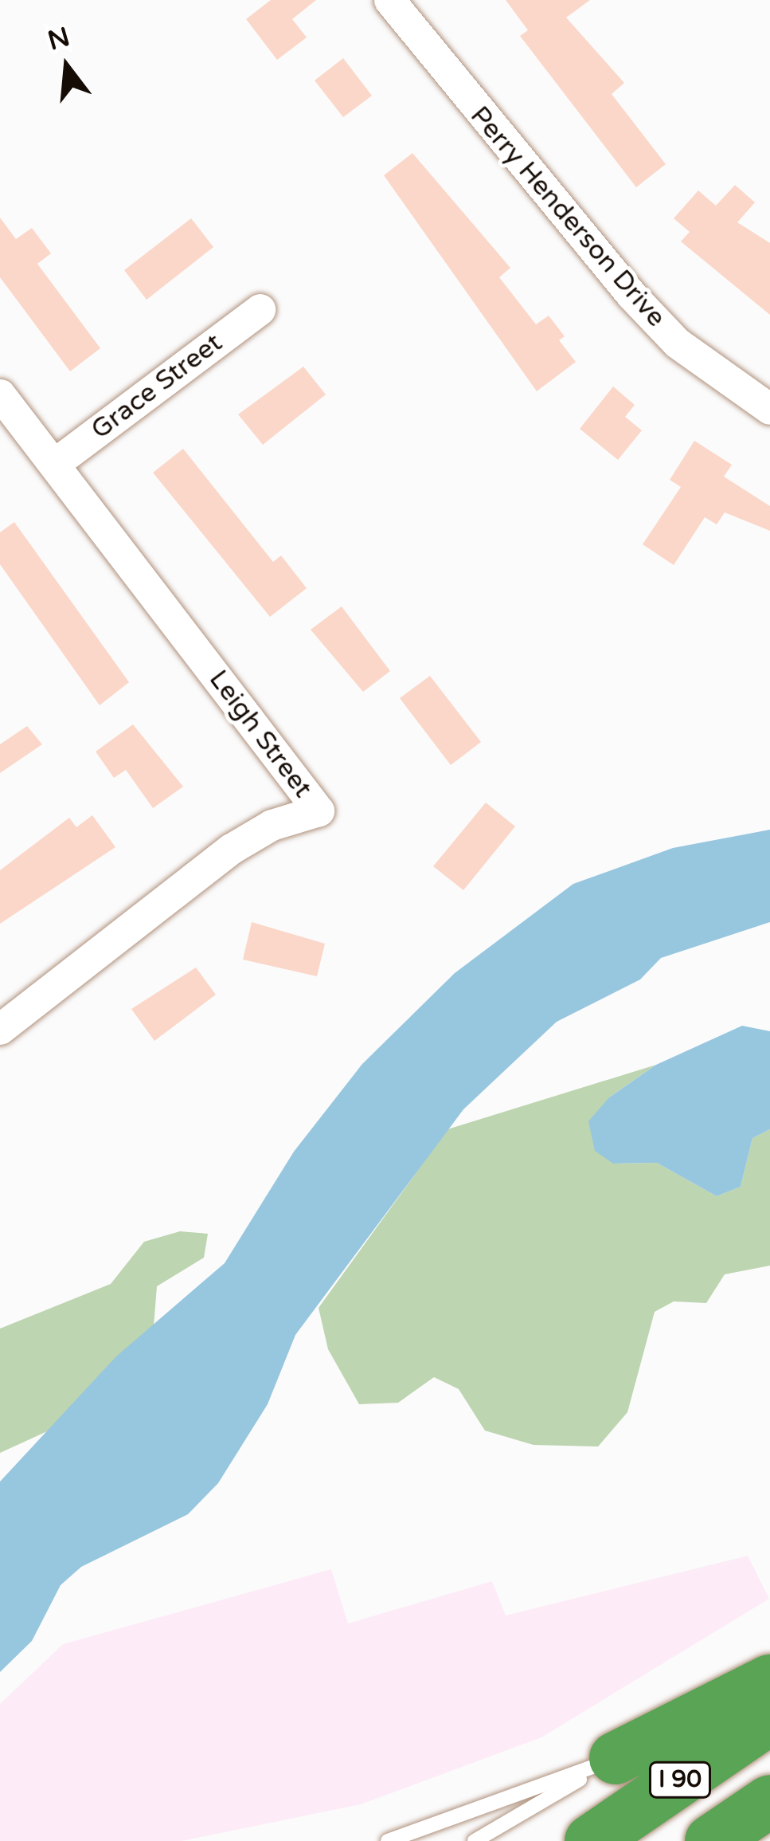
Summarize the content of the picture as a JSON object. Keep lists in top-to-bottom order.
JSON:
{
  "streets": {
    "highway": ["I 90"],
    "street": ["Perry Henderson Drive", "Grace Street", "Leigh Street"]
  },
  "crossings": [
    ["Grace Street", "Leigh Street"]
  ],
  "north": "top"
}
